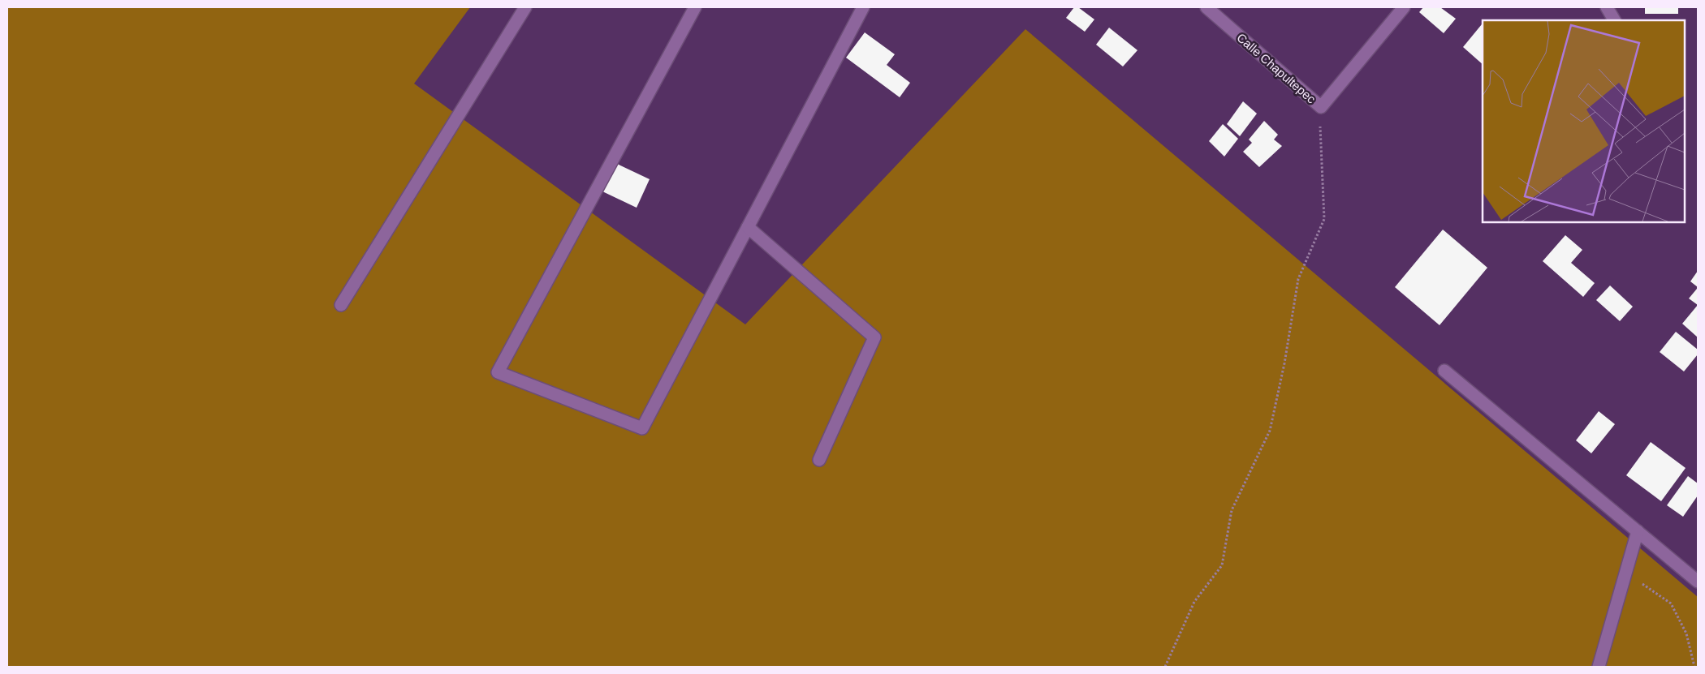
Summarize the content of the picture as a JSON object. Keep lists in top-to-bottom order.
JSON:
{
  "streets": {
    "street": ["Calle Chapultepec"]
  }
}
